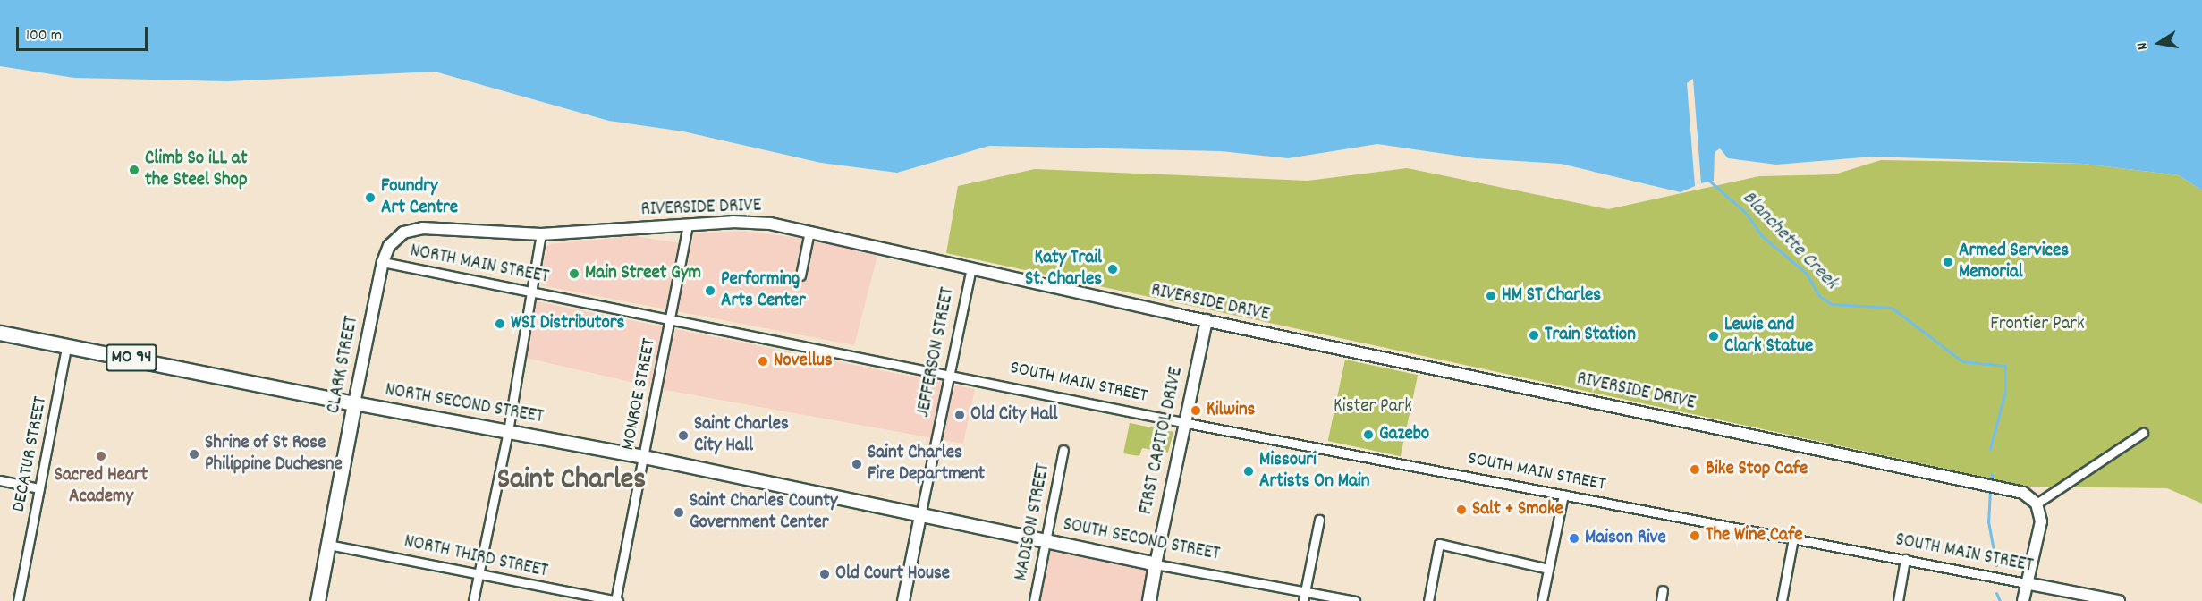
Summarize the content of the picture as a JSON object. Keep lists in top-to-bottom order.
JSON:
{
  "streets": {
    "main road": [
      "MO 94",
      "CLARK STREET",
      "NORTH SECOND STREET",
      "FIRST CAPITOL DRIVE",
      "SOUTH SECOND STREET"
    ],
    "street": [
      "RIVERSIDE DRIVE",
      "NORTH MAIN STREET",
      "JEFFERSON STREET",
      "SOUTH MAIN STREET",
      "MONROE STREET",
      "DECATUR STREET",
      "MADISON STREET",
      "NORTH THIRD STREET"
    ]
  },
  "crossings": [
    ["RIVERSIDE DRIVE", "NORTH MAIN STREET"],
    ["RIVERSIDE DRIVE", "JEFFERSON STREET"],
    ["RIVERSIDE DRIVE", "CLARK STREET"],
    ["RIVERSIDE DRIVE", "MONROE STREET"],
    ["RIVERSIDE DRIVE", "FIRST CAPITOL DRIVE"],
    ["NORTH MAIN STREET", "JEFFERSON STREET"],
    ["NORTH MAIN STREET", "CLARK STREET"],
    ["NORTH MAIN STREET", "SOUTH MAIN STREET"],
    ["NORTH MAIN STREET", "MONROE STREET"],
    ["JEFFERSON STREET", "SOUTH MAIN STREET"],
    ["JEFFERSON STREET", "NORTH SECOND STREET"],
    ["JEFFERSON STREET", "SOUTH SECOND STREET"],
    ["CLARK STREET", "NORTH SECOND STREET"],
    ["CLARK STREET", "NORTH THIRD STREET"],
    ["SOUTH MAIN STREET", "FIRST CAPITOL DRIVE"],
    ["MONROE STREET", "NORTH SECOND STREET"],
    ["MONROE STREET", "NORTH THIRD STREET"],
    ["NORTH SECOND STREET", "DECATUR STREET"],
    ["NORTH SECOND STREET", "SOUTH SECOND STREET"],
    ["FIRST CAPITOL DRIVE", "SOUTH SECOND STREET"],
    ["MADISON STREET", "SOUTH SECOND STREET"]
  ],
  "districts": ["Saint Charles"],
  "water": ["Blanchette Creek"],
  "parks": ["Frontier Park", "Kister Park"],
  "places": [
    "Climb So iLL at the Steel Shop",
    "Foundry Art Centre",
    "Armed Services Memorial",
    "Katy Trail St. Charles",
    "Main Street Gym",
    "Performing Arts Center",
    "HM ST Charles",
    "WSI Distributors",
    "Train Station",
    "Lewis and Clark Statue",
    "Novellus",
    "Kilwins",
    "Old City Hall",
    "Gazebo",
    "Saint Charles City Hall",
    "Shrine of St Rose Philippine Duchesne",
    "Sacred Heart Academy",
    "Saint Charles Fire Department",
    "Bike Stop Cafe",
    "Missouri Artists On Main",
    "Salt + Smoke",
    "Saint Charles County Government Center",
    "The Wine Cafe",
    "Maison Rive",
    "Old Court House"
  ],
  "scale_bar": "100 m",
  "north": "left"
}
